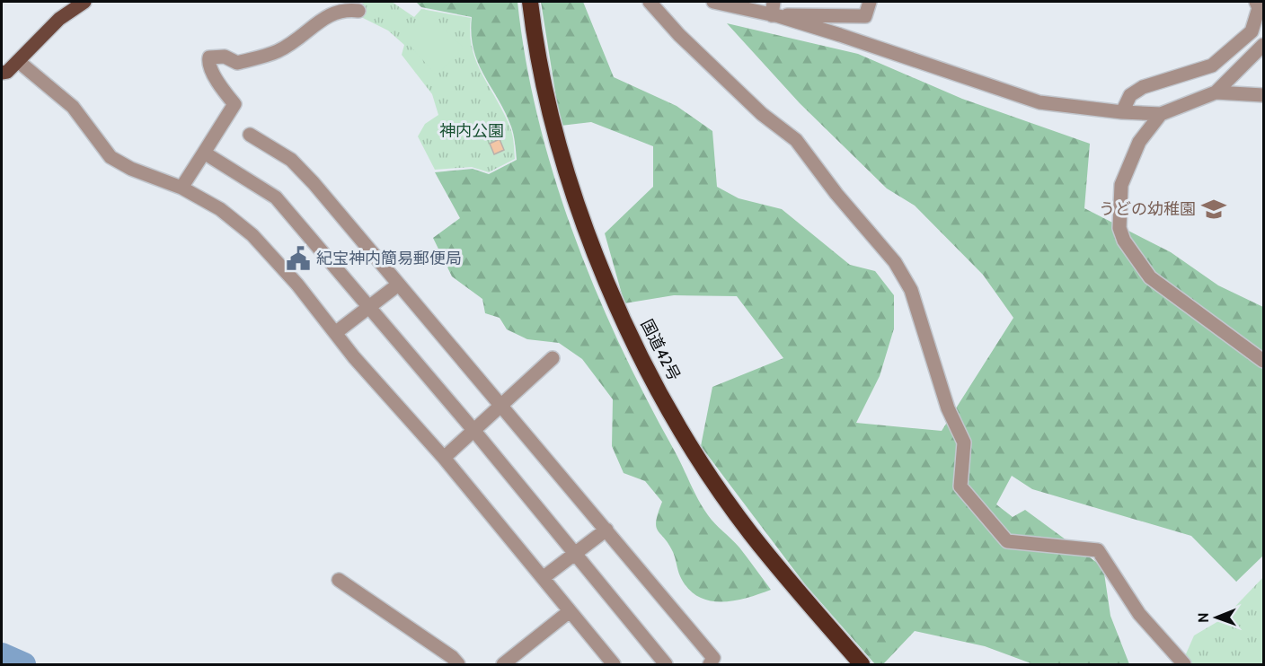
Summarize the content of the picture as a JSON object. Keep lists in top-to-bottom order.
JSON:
{
  "streets": {
    "highway": ["国道42号"]
  },
  "parks": ["神内公園"],
  "places": {
    "school or university": ["うどの幼稚園"],
    "public building": ["紀宝神内簡易郵便局"]
  },
  "north": "left"
}
